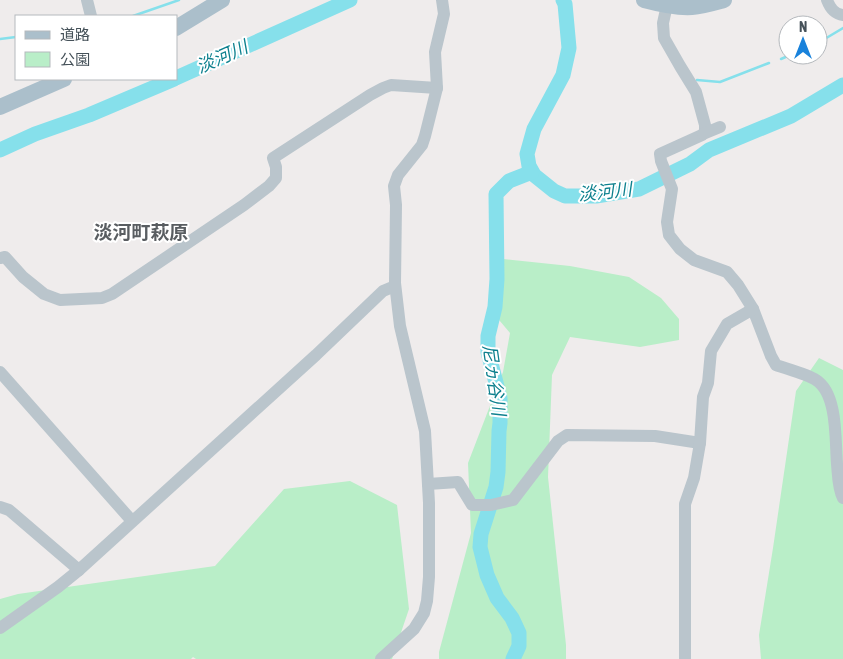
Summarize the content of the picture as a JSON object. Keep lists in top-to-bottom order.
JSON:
{
  "districts": ["淡河町萩原"],
  "water": ["淡河川", "尼ヵ谷川"],
  "legend": ["道路", "公園"],
  "north": "top"
}
